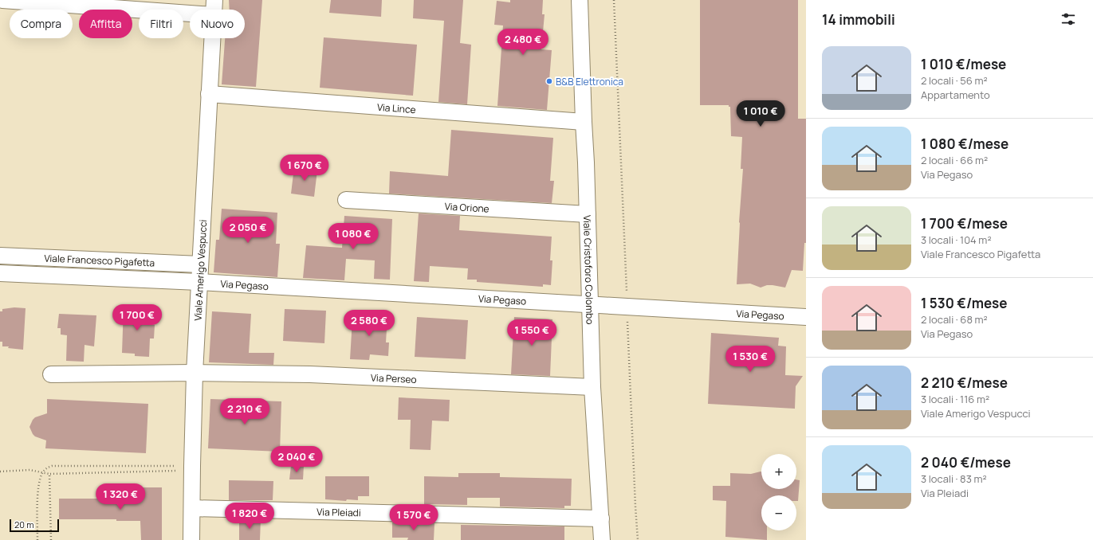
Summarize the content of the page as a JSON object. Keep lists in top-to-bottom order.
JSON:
{
  "streets": {
    "street": [
      "Via Lince",
      "Via Orione",
      "Viale Francesco Pigafetta",
      "Viale Amerigo Vespucci",
      "Viale Cristoforo Colombo",
      "Via Pegaso",
      "Via Perseo",
      "Via Pleiadi"
    ]
  },
  "crossings": [
    ["Via Lince", "Viale Amerigo Vespucci"],
    ["Via Lince", "Viale Cristoforo Colombo"],
    ["Via Orione", "Viale Cristoforo Colombo"],
    ["Viale Francesco Pigafetta", "Viale Amerigo Vespucci"],
    ["Viale Francesco Pigafetta", "Via Pegaso"],
    ["Viale Amerigo Vespucci", "Via Pegaso"],
    ["Viale Amerigo Vespucci", "Via Perseo"],
    ["Viale Amerigo Vespucci", "Via Pleiadi"],
    ["Viale Cristoforo Colombo", "Via Pegaso"],
    ["Viale Cristoforo Colombo", "Via Perseo"],
    ["Viale Cristoforo Colombo", "Via Pleiadi"]
  ],
  "places": ["B&B Elettronica"],
  "scale_bar": "20 m",
  "page": {
    "heading": "14 immobili",
    "chip": [
      "Compra",
      "Affitta",
      "Filtri",
      "Nuovo"
    ],
    "price": [
      "2 480 €",
      "1 010 €",
      "1 670 €",
      "2 050 €",
      "1 080 €",
      "1 700 €",
      "2 580 €",
      "1 550 €",
      "1 530 €",
      "2 210 €",
      "2 040 €",
      "1 320 €",
      "1 820 €",
      "1 570 €"
    ],
    "list": [
      {
        "name": "1 010 €/mese",
        "note": "2 locali · 56 m² · Appartamento"
      },
      {
        "name": "1 080 €/mese",
        "note": "2 locali · 66 m² · Via Pegaso"
      },
      {
        "name": "1 700 €/mese",
        "note": "3 locali · 104 m² · Viale Francesco Pigafetta"
      },
      {
        "name": "1 530 €/mese",
        "note": "2 locali · 68 m² · Via Pegaso"
      },
      {
        "name": "2 210 €/mese",
        "note": "3 locali · 116 m² · Viale Amerigo Vespucci"
      },
      {
        "name": "2 040 €/mese",
        "note": "3 locali · 83 m² · Via Pleiadi"
      }
    ],
    "map_buttons": ["+", "−"],
    "scale": "20 m"
  }
}
